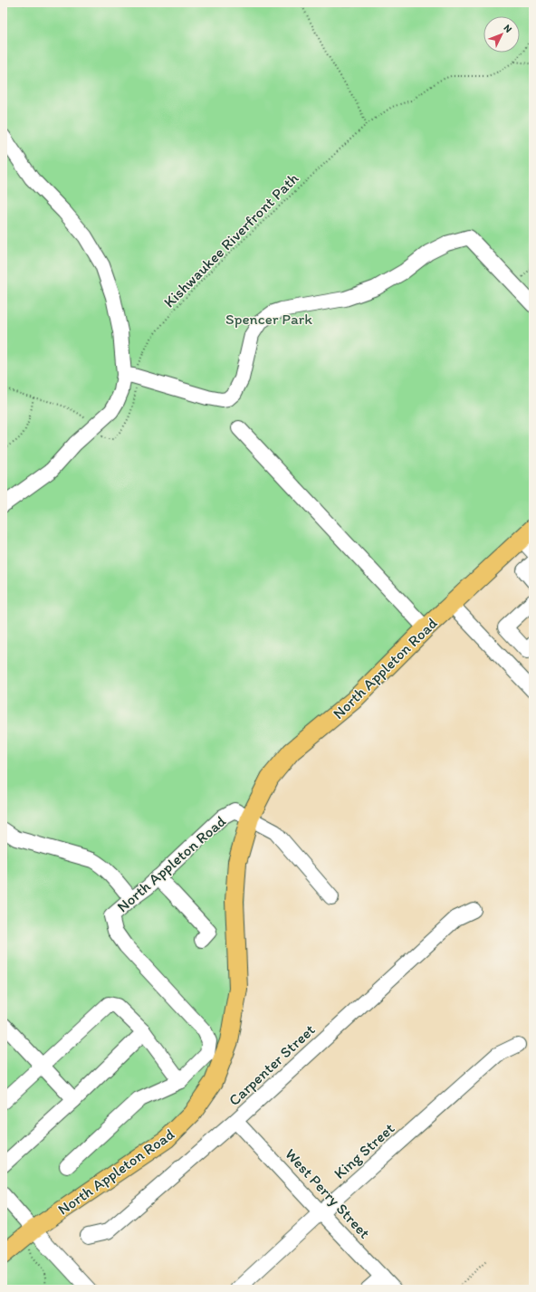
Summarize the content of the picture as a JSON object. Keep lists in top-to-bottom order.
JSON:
{
  "streets": {
    "main road": ["North Appleton Road"],
    "street": ["Carpenter Street", "King Street", "West Perry Street"],
    "path": ["Kishwaukee Riverfront Path"]
  },
  "crossings": [
    ["Carpenter Street", "West Perry Street"],
    ["King Street", "West Perry Street"]
  ],
  "parks": ["Spencer Park"],
  "north": "top right"
}
